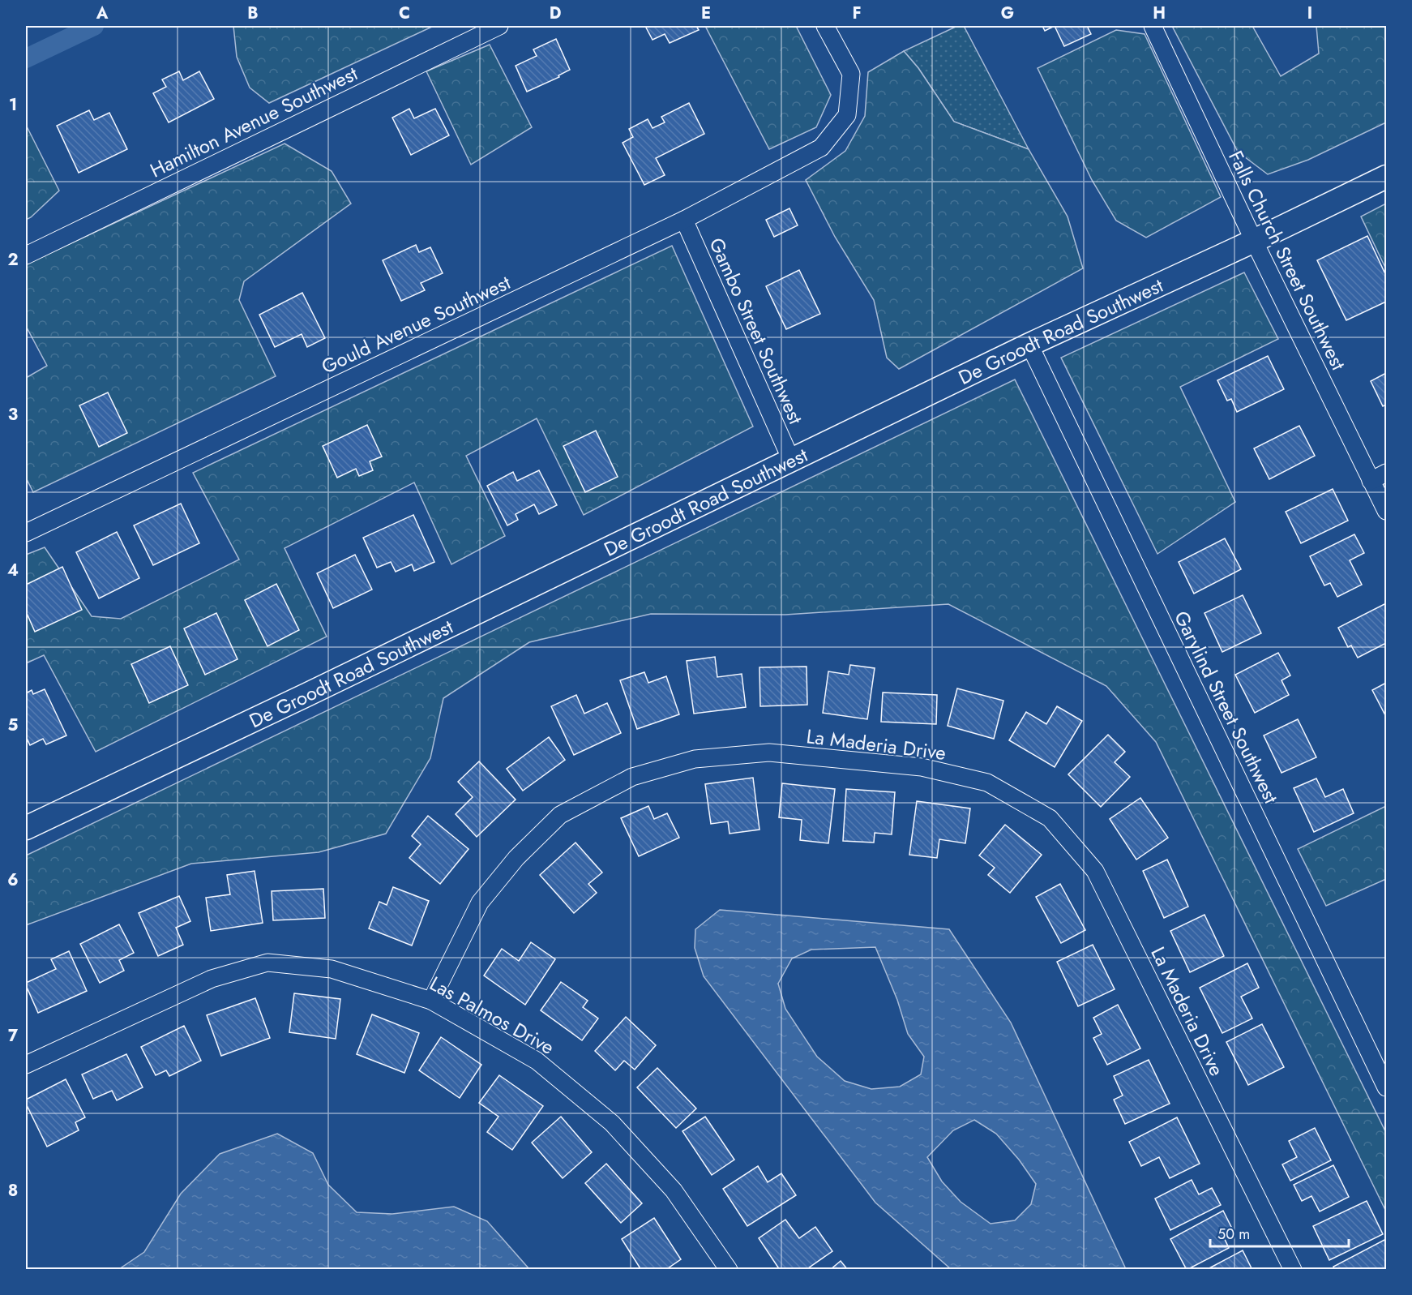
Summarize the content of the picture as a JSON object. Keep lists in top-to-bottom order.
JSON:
{
  "streets": {
    "street": [
      "Hamilton Avenue Southwest",
      "Falls Church Street Southwest",
      "Gould Avenue Southwest",
      "Gambo Street Southwest",
      "De Groodt Road Southwest",
      "Garylind Street Southwest",
      "La Maderia Drive",
      "Las Palmos Drive"
    ]
  },
  "crossings": [
    ["Falls Church Street Southwest", "De Groodt Road Southwest"],
    ["Gould Avenue Southwest", "Gambo Street Southwest"],
    ["Gambo Street Southwest", "De Groodt Road Southwest"],
    ["De Groodt Road Southwest", "Garylind Street Southwest"],
    ["La Maderia Drive", "Las Palmos Drive"]
  ],
  "scale_bar": "50 m",
  "grid": {
    "columns": [
      "A",
      "B",
      "C",
      "D",
      "E",
      "F",
      "G",
      "H",
      "I"
    ],
    "rows": [
      "1",
      "2",
      "3",
      "4",
      "5",
      "6",
      "7",
      "8"
    ]
  }
}
